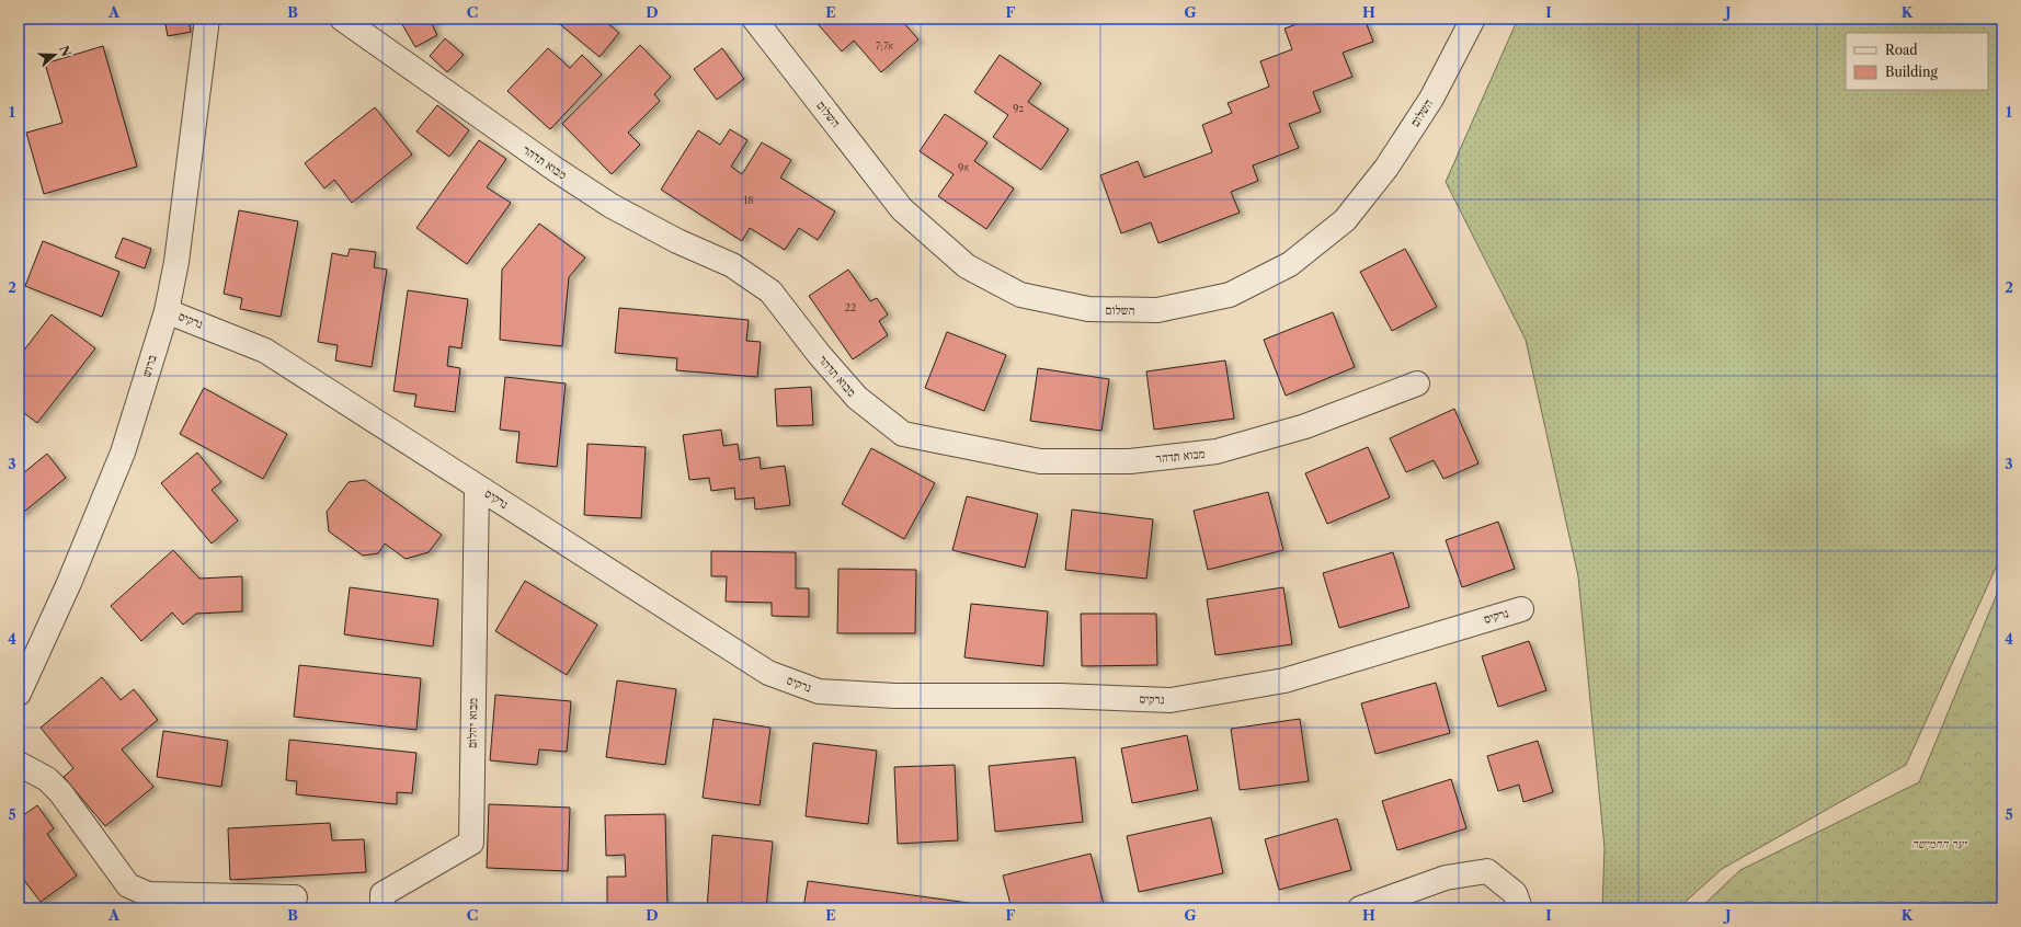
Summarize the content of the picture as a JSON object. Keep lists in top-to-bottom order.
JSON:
{
  "streets": {
    "street": [
      "השלום",
      "מבוא תדהר",
      "נרקיס",
      "ברוש",
      "מבוא יהלום"
    ]
  },
  "crossings": [
    ["נרקיס", "ברוש"],
    ["נרקיס", "מבוא יהלום"]
  ],
  "parks": ["יער החמישה"],
  "house_numbers": [
    "7;7א",
    "9ב",
    "9א",
    "18",
    "22"
  ],
  "legend": ["Road", "Building"],
  "north": "right",
  "grid": {
    "columns": [
      "A",
      "B",
      "C",
      "D",
      "E",
      "F",
      "G",
      "H",
      "I",
      "J",
      "K"
    ],
    "rows": [
      "1",
      "2",
      "3",
      "4",
      "5"
    ]
  }
}
